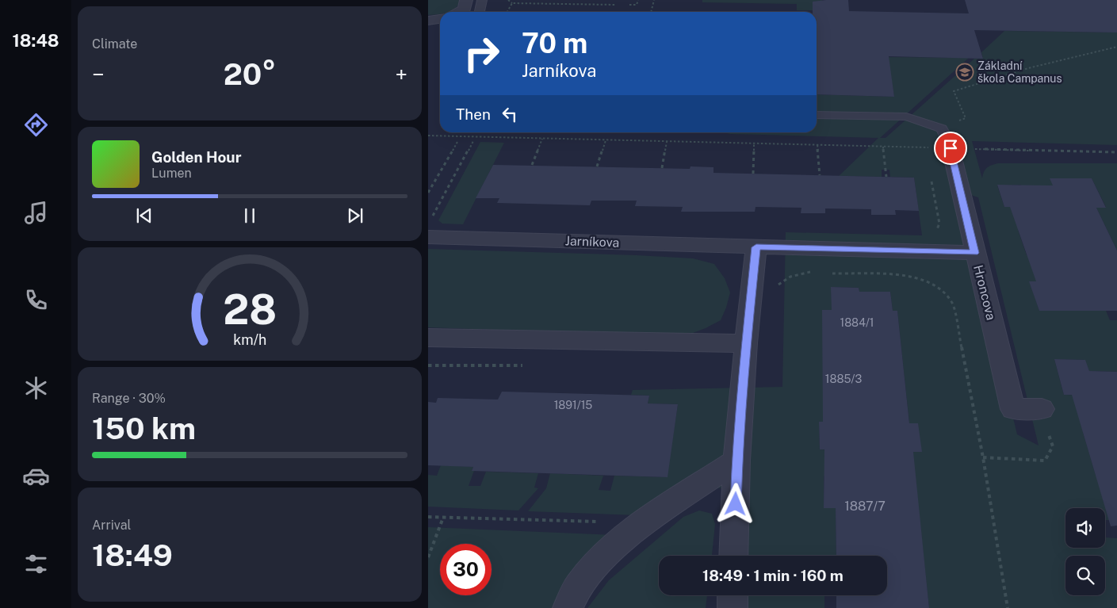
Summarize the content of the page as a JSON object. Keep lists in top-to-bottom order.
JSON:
{
  "streets": {
    "street": ["Jarníkova", "Hroncova"]
  },
  "crossings": [
    ["Jarníkova", "Hroncova"]
  ],
  "places": {
    "school or university": ["Základní škola Campanus"]
  },
  "house_numbers": [
    "1884/1",
    "1885/3",
    "1891/15",
    "1887/7"
  ],
  "page": {
    "tabs": "18:48",
    "tile": [
      "Climate",
      ["Range · 30%", "150 km"],
      ["Arrival", "18:49"]
    ],
    "turn": ["70 m", "Jarníkova"],
    "heat": ["−", "20°", "+"],
    "then": "Then",
    "song": ["Golden Hour", "Lumen"],
    "limit": "30",
    "trip": "18:49 · 1 min · 160 m",
    "gauge": ["28", "km/h"]
  }
}
